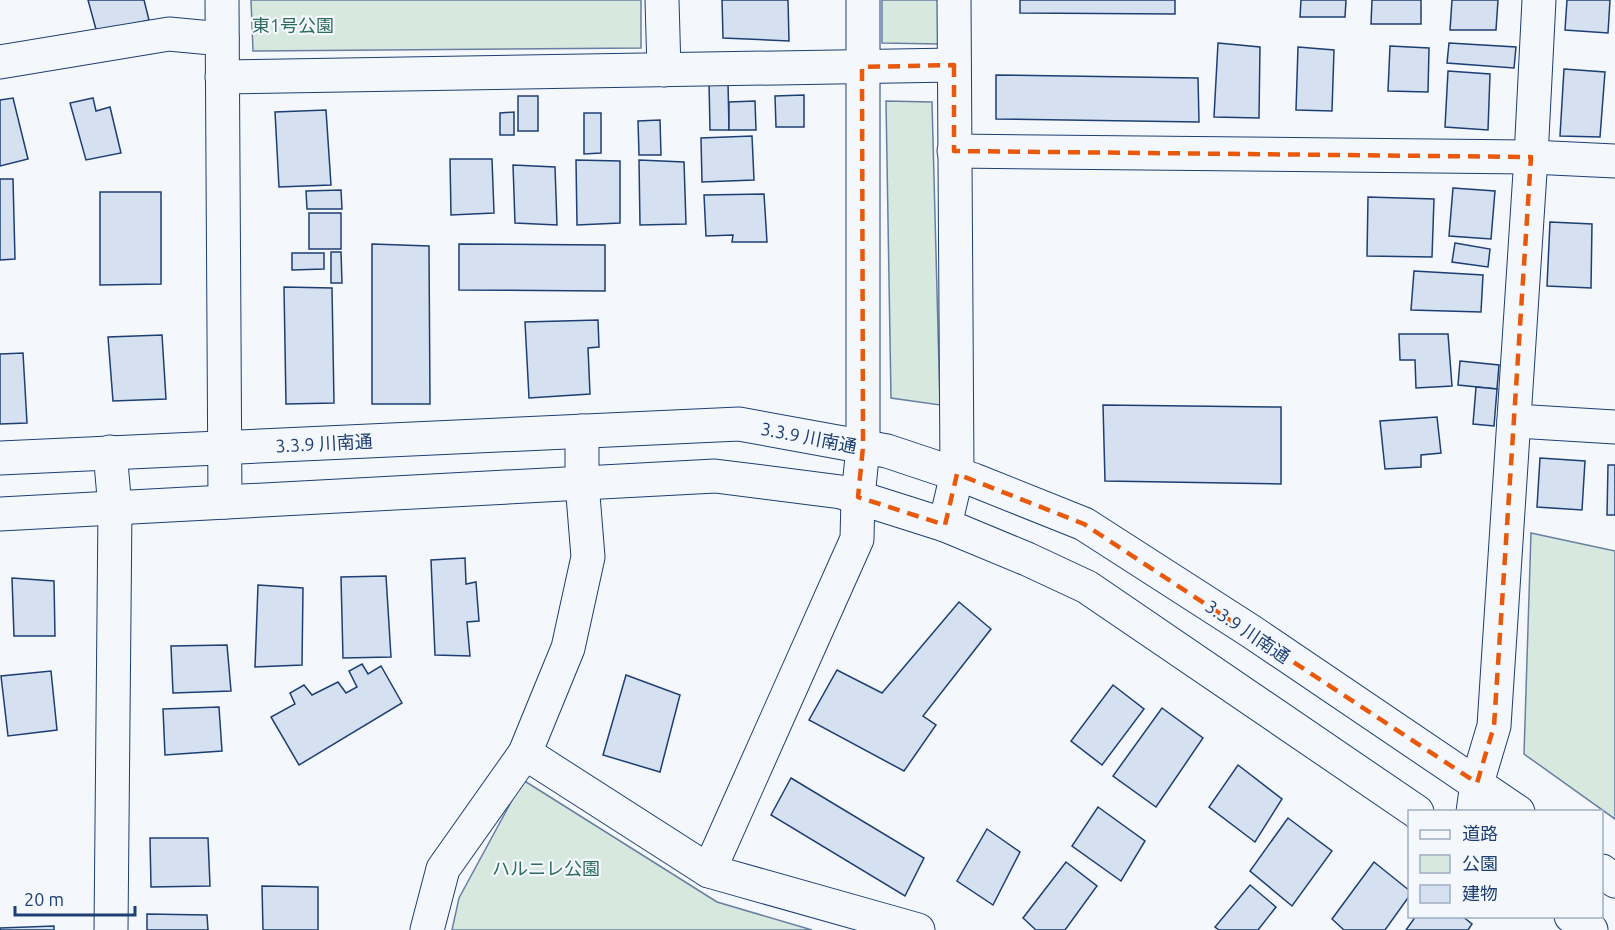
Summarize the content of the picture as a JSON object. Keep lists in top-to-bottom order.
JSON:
{
  "streets": {
    "street": ["3.3.9 川南通"]
  },
  "parks": ["東1号公園", "ハルニレ公園"],
  "legend": ["道路", "公園", "建物"],
  "scale_bar": "20 m"
}
